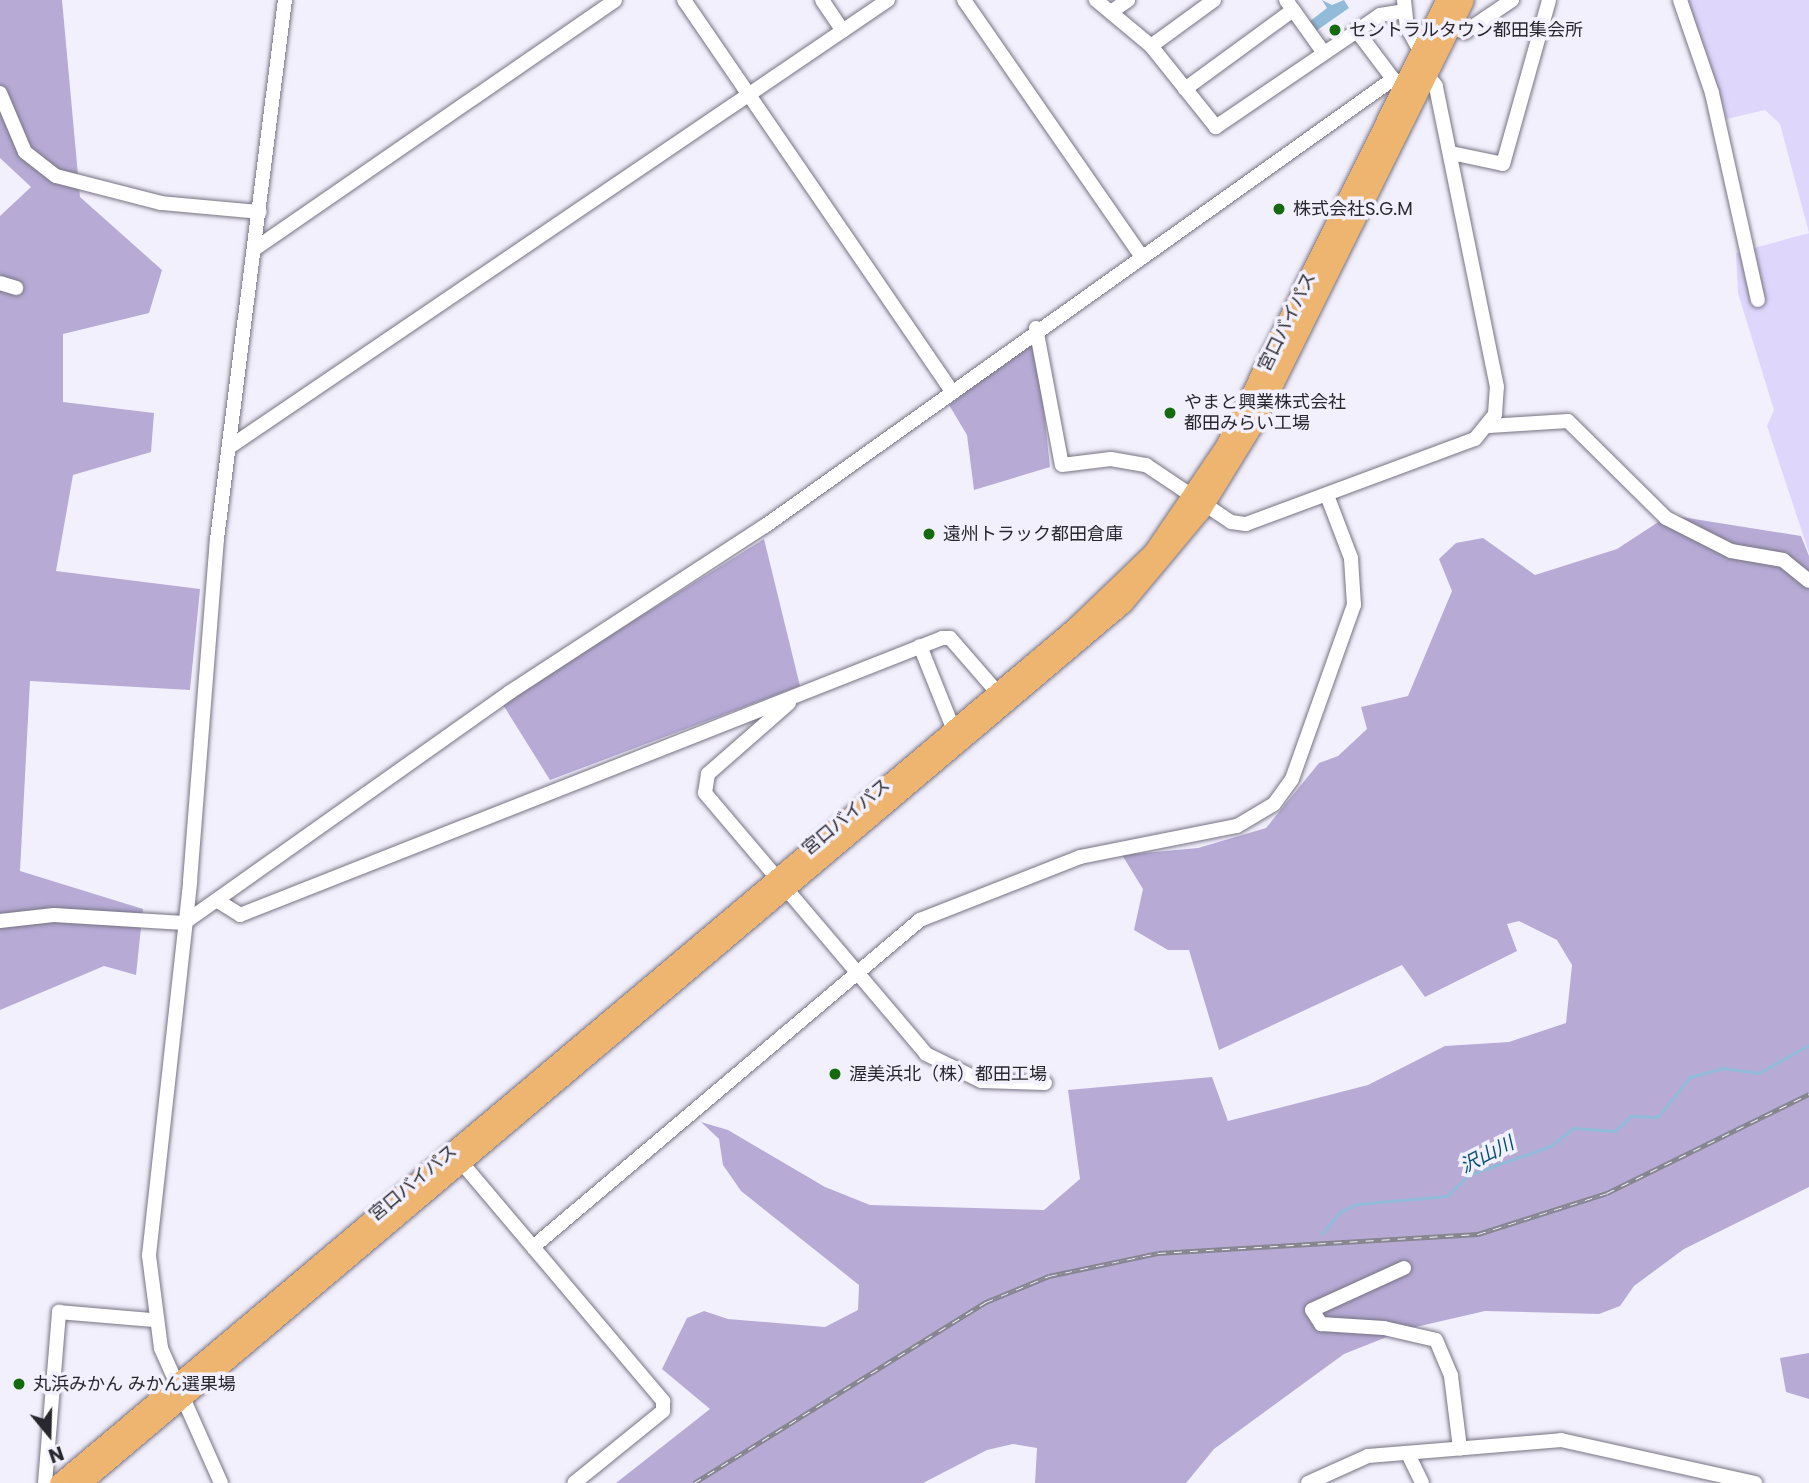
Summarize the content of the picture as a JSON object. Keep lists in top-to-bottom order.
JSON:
{
  "streets": {
    "highway": ["宮口バイパス"]
  },
  "water": ["沢山川"],
  "places": [
    "セントラルタウン都田集会所",
    "株式会社S.G.M",
    "やまと興業株式会社 都田みらい工場",
    "遠州トラック都田倉庫",
    "渥美浜北（株）都田工場",
    "丸浜みかん みかん選果場"
  ],
  "north": "bottom"
}
